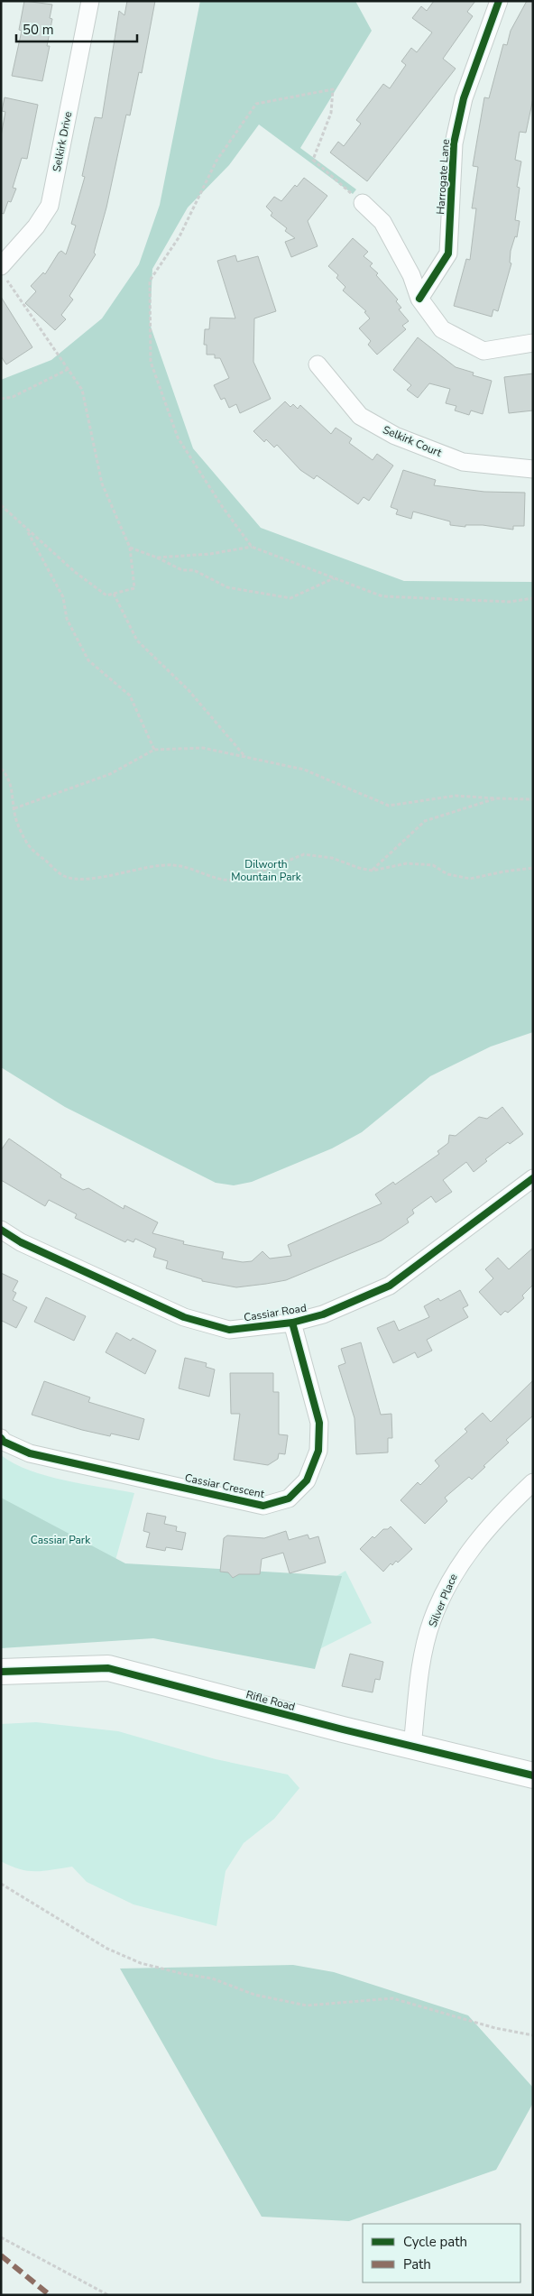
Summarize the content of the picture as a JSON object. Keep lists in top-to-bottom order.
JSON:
{
  "streets": {
    "street": [
      "Selkirk Drive",
      "Harrogate Lane",
      "Selkirk Court",
      "Cassiar Road",
      "Cassiar Crescent",
      "Silver Place",
      "Rifle Road"
    ]
  },
  "crossings": [
    ["Cassiar Road", "Cassiar Crescent"],
    ["Silver Place", "Rifle Road"]
  ],
  "parks": ["Dilworth Mountain Park", "Cassiar Park"],
  "legend": ["Cycle path", "Path"],
  "scale_bar": "50 m"
}
